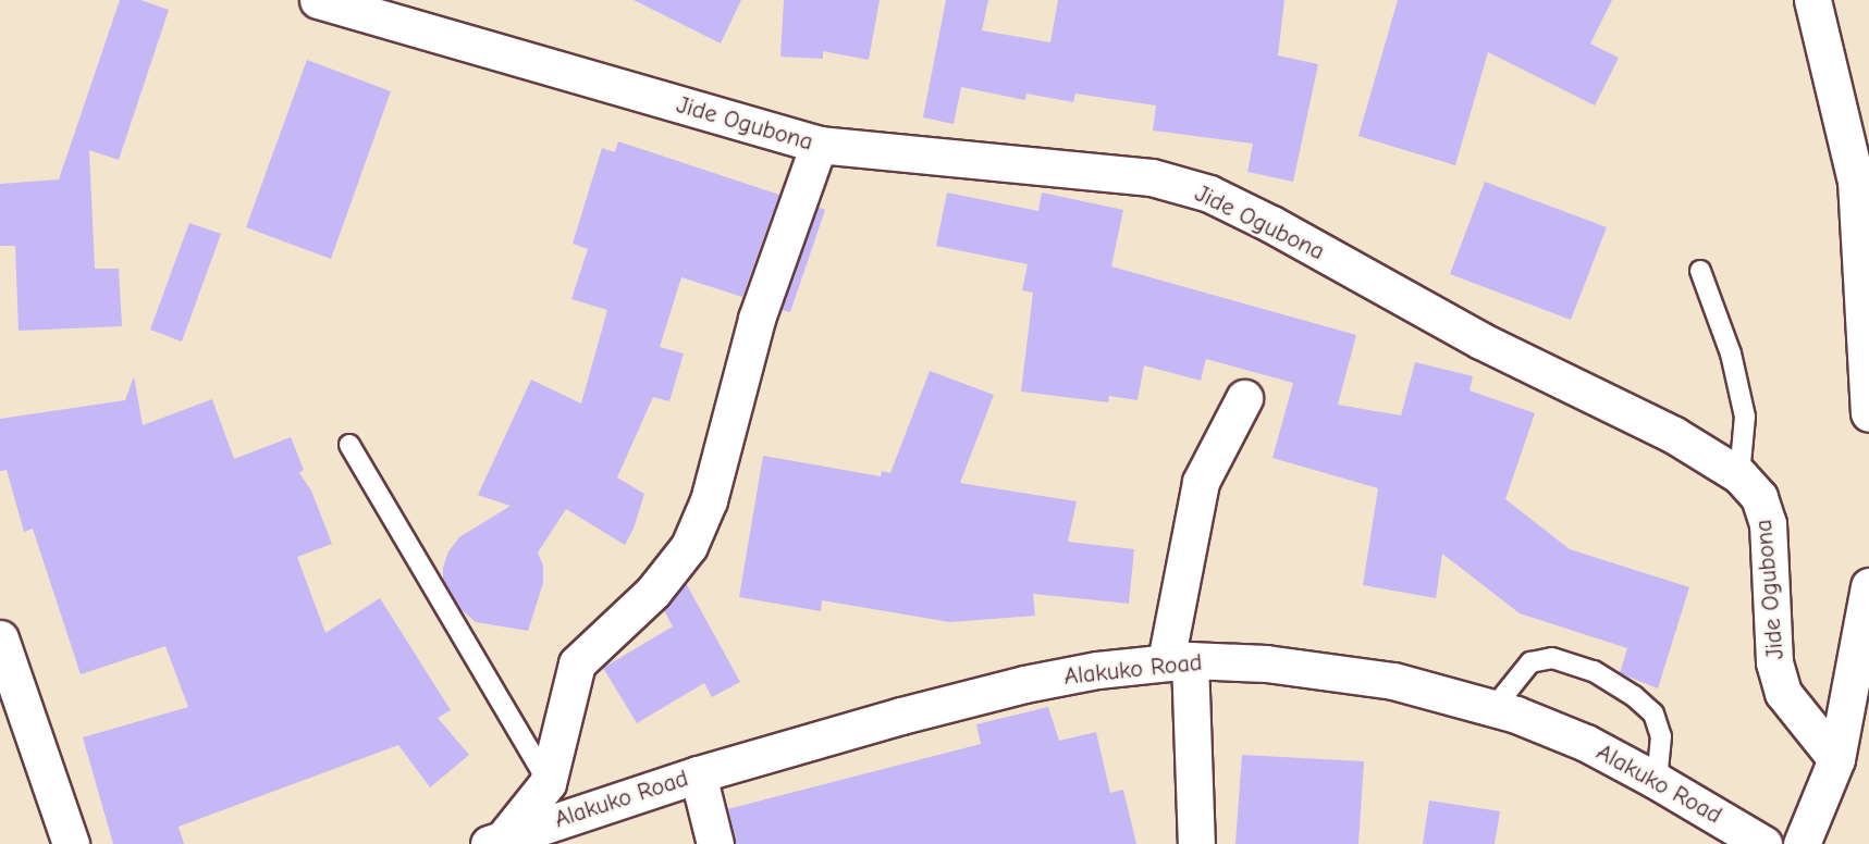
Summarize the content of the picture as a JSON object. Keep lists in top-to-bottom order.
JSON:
{
  "streets": {
    "street": ["Jide Ogubona", "Alakuko Road"]
  }
}
